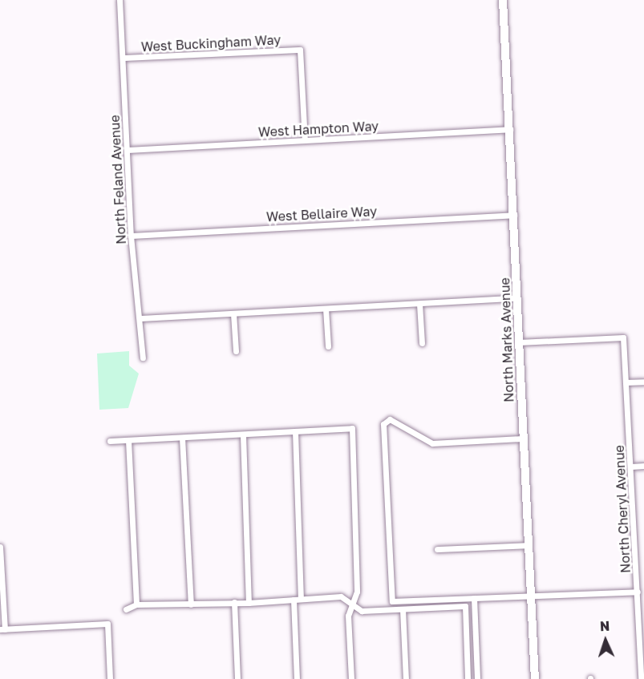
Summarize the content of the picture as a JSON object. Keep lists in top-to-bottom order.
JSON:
{
  "streets": {
    "main road": ["North Marks Avenue"],
    "street": [
      "West Buckingham Way",
      "West Hampton Way",
      "North Feland Avenue",
      "West Bellaire Way",
      "North Cheryl Avenue"
    ]
  },
  "crossings": [
    ["West Buckingham Way", "West Hampton Way"],
    ["West Buckingham Way", "North Feland Avenue"],
    ["West Hampton Way", "North Feland Avenue"],
    ["West Hampton Way", "North Marks Avenue"],
    ["North Feland Avenue", "West Bellaire Way"],
    ["West Bellaire Way", "North Marks Avenue"],
    ["North Marks Avenue", "North Cheryl Avenue"]
  ],
  "north": "top"
}
